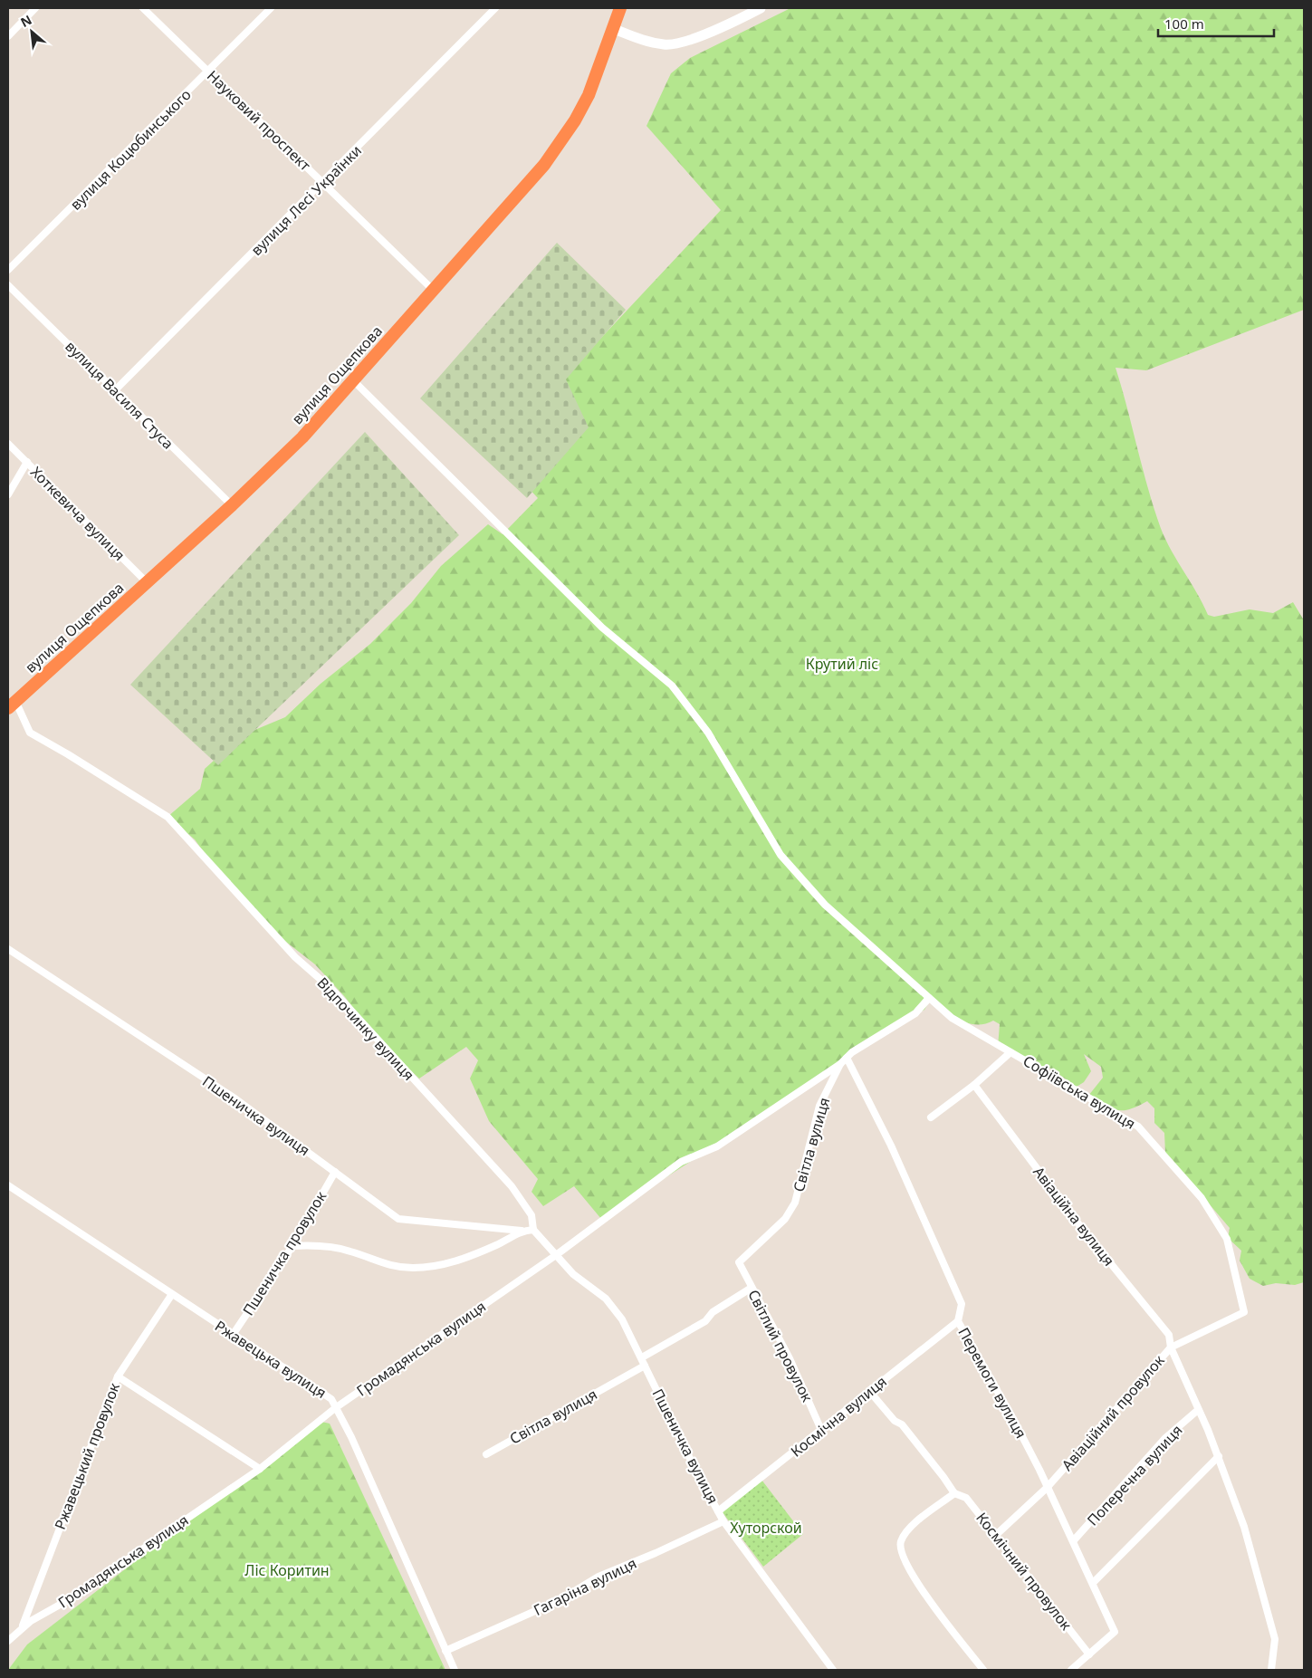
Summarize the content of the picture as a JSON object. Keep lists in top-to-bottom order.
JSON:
{
  "streets": {
    "highway": ["вулиця Ощепкова"],
    "street": [
      "Науковий проспект",
      "вулиця Коцюбинського",
      "вулиця Лесі Українки",
      "вулиця Василя Стуса",
      "Хоткевича вулиця",
      "Відпочинку вулиця",
      "Софіївська вулиця",
      "Пшеничка вулиця",
      "Світла вулиця",
      "Авіаційна вулиця",
      "Пшеничка провулок",
      "Світлий провулок",
      "Громадянська вулиця",
      "Ржавецька вулиця",
      "Перемоги вулиця",
      "Авіаційний провулок",
      "Космічна вулиця",
      "Ржавецький провулок",
      "Поперечна вулиця",
      "Космічний провулок",
      "Гагаріна вулиця"
    ]
  },
  "crossings": [
    ["Науковий проспект", "вулиця Коцюбинського"],
    ["Науковий проспект", "вулиця Лесі Українки"],
    ["Науковий проспект", "вулиця Ощепкова"],
    ["вулиця Лесі Українки", "вулиця Василя Стуса"],
    ["вулиця Ощепкова", "вулиця Василя Стуса"],
    ["вулиця Ощепкова", "Хоткевича вулиця"],
    ["вулиця Ощепкова", "Відпочинку вулиця"],
    ["вулиця Ощепкова", "Софіївська вулиця"],
    ["Відпочинку вулиця", "Пшеничка вулиця"],
    ["Софіївська вулиця", "Світла вулиця"],
    ["Софіївська вулиця", "Авіаційний провулок"],
    ["Пшеничка вулиця", "Світла вулиця"],
    ["Пшеничка вулиця", "Пшеничка провулок"],
    ["Пшеничка вулиця", "Громадянська вулиця"],
    ["Пшеничка вулиця", "Космічна вулиця"],
    ["Пшеничка вулиця", "Гагаріна вулиця"],
    ["Світла вулиця", "Світлий провулок"],
    ["Світла вулиця", "Громадянська вулиця"],
    ["Світла вулиця", "Перемоги вулиця"],
    ["Авіаційна вулиця", "Авіаційний провулок"],
    ["Авіаційна вулиця", "Поперечна вулиця"],
    ["Пшеничка провулок", "Ржавецька вулиця"],
    ["Світлий провулок", "Космічна вулиця"],
    ["Громадянська вулиця", "Ржавецька вулиця"],
    ["Громадянська вулиця", "Ржавецький провулок"],
    ["Ржавецька вулиця", "Ржавецький провулок"],
    ["Ржавецька вулиця", "Гагаріна вулиця"],
    ["Перемоги вулиця", "Авіаційний провулок"],
    ["Перемоги вулиця", "Космічна вулиця"],
    ["Перемоги вулиця", "Поперечна вулиця"],
    ["Перемоги вулиця", "Космічний провулок"],
    ["Авіаційний провулок", "Космічний провулок"]
  ],
  "parks": ["Крутий ліс", "Хуторской", "Ліс Коритин"],
  "scale_bar": "100 m",
  "north": "top left"
}
